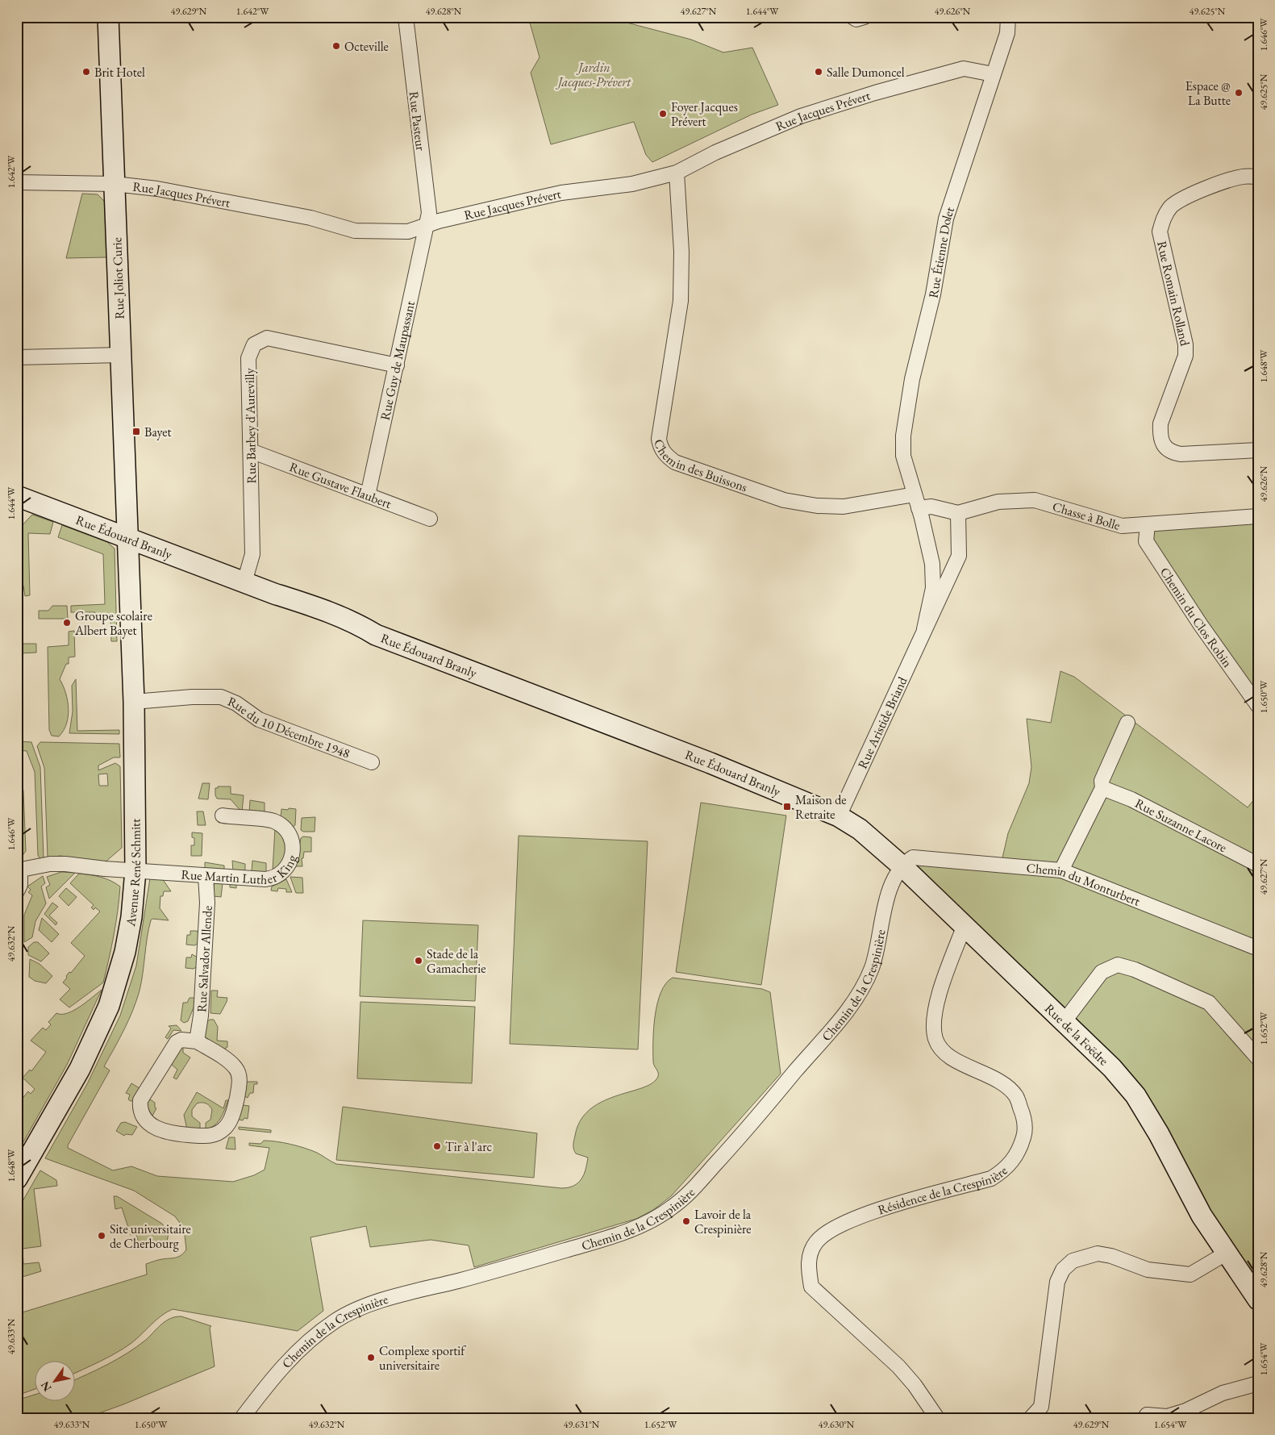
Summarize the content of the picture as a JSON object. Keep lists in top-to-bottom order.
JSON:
{
  "streets": {
    "street": [
      "Rue Jacques Prévert",
      "Rue Pasteur",
      "Rue Étienne Dolet",
      "Rue Joliot Curie",
      "Rue Romain Rolland",
      "Rue Guy de Maupassant",
      "Rue Barbey d'Aurevilly",
      "Chemin des Buissons",
      "Rue Gustave Flaubert",
      "Chasse à Bolle",
      "Rue Édouard Branly",
      "Chemin du Clos Robin",
      "Rue Aristide Briand",
      "Rue du 10 Décembre 1948",
      "Rue Suzanne Lacore",
      "Rue Martin Luther King",
      "Avenue René Schmitt",
      "Chemin du Monturbert",
      "Rue Salvador Allende",
      "Chemin de la Crespinière",
      "Rue de la Foëdre",
      "Résidence de la Crespinière"
    ]
  },
  "crossings": [
    ["Rue Jacques Prévert", "Rue Pasteur"],
    ["Rue Jacques Prévert", "Rue Étienne Dolet"],
    ["Rue Jacques Prévert", "Rue Joliot Curie"],
    ["Rue Jacques Prévert", "Rue Guy de Maupassant"],
    ["Rue Jacques Prévert", "Chemin des Buissons"],
    ["Rue Pasteur", "Rue Guy de Maupassant"],
    ["Rue Étienne Dolet", "Chemin des Buissons"],
    ["Rue Étienne Dolet", "Rue Aristide Briand"],
    ["Rue Joliot Curie", "Rue Édouard Branly"],
    ["Rue Joliot Curie", "Avenue René Schmitt"],
    ["Rue Guy de Maupassant", "Rue Barbey d'Aurevilly"],
    ["Rue Guy de Maupassant", "Rue Gustave Flaubert"],
    ["Rue Barbey d'Aurevilly", "Rue Gustave Flaubert"],
    ["Rue Barbey d'Aurevilly", "Rue Édouard Branly"],
    ["Chemin des Buissons", "Rue Aristide Briand"],
    ["Chasse à Bolle", "Chemin du Clos Robin"],
    ["Chasse à Bolle", "Rue Aristide Briand"],
    ["Rue Édouard Branly", "Rue Aristide Briand"],
    ["Rue Édouard Branly", "Avenue René Schmitt"],
    ["Rue Édouard Branly", "Rue de la Foëdre"],
    ["Rue Aristide Briand", "Rue de la Foëdre"],
    ["Rue du 10 Décembre 1948", "Avenue René Schmitt"],
    ["Rue Martin Luther King", "Avenue René Schmitt"],
    ["Rue Martin Luther King", "Rue Salvador Allende"],
    ["Chemin du Monturbert", "Chemin de la Crespinière"],
    ["Chemin du Monturbert", "Rue de la Foëdre"],
    ["Chemin de la Crespinière", "Rue de la Foëdre"],
    ["Rue de la Foëdre", "Résidence de la Crespinière"]
  ],
  "parks": ["Jardin Jacques-Prévert"],
  "places": {
    "other": [
      "Octeville",
      "Brit Hotel",
      "Salle Dumoncel",
      "Espace @ La Butte",
      "Foyer Jacques Prévert",
      "Groupe scolaire Albert Bayet",
      "Stade de la Gamacherie",
      "Tir à l'arc",
      "Lavoir de la Crespinière",
      "Site universitaire de Cherbourg",
      "Complexe sportif universitaire"
    ],
    "transit": ["Bayet", "Maison de Retraite"]
  },
  "north": "bottom left",
  "coordinates": [
    "49.629°N",
    "1.642°W",
    "49.628°N",
    "49.627°N",
    "1.644°W",
    "49.626°N",
    "49.625°N",
    "1.646°W",
    "1.648°W",
    "1.650°W",
    "49.632°N",
    "1.652°W",
    "49.633°N",
    "1.654°W",
    "49.631°N",
    "49.630°N"
  ]
}
